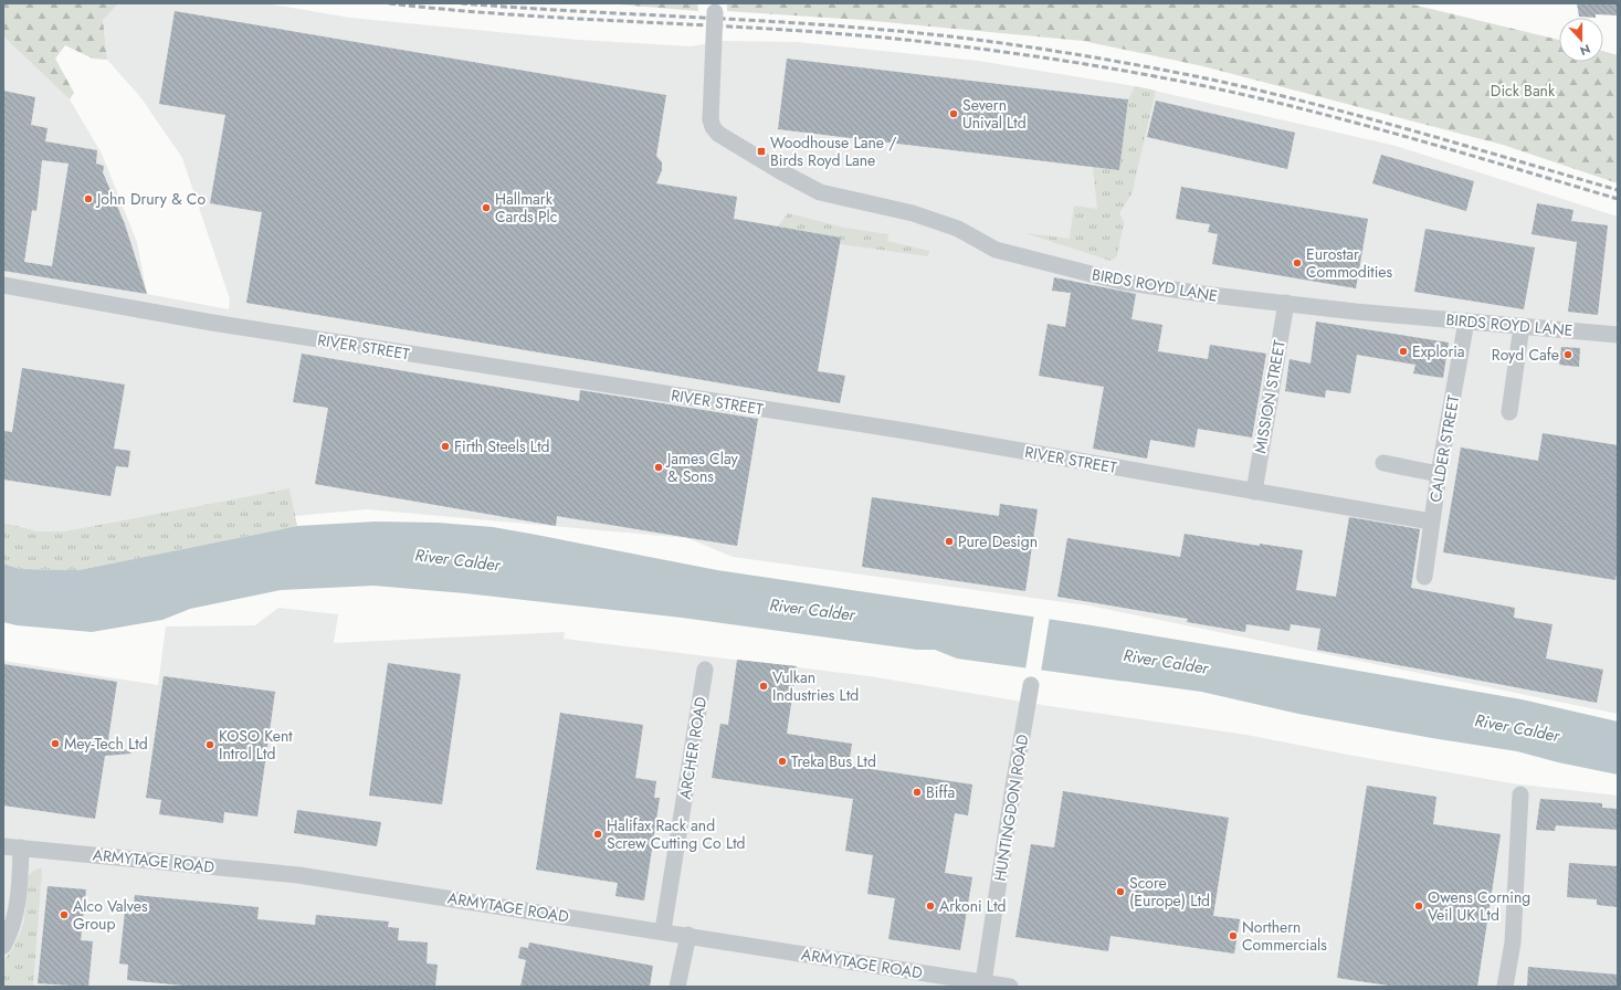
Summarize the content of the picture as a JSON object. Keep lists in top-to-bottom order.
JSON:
{
  "streets": {
    "street": [
      "BIRDS ROYD LANE",
      "RIVER STREET",
      "MISSION STREET",
      "CALDER STREET",
      "ARCHER ROAD",
      "HUNTINGDON ROAD",
      "ARMYTAGE ROAD"
    ]
  },
  "crossings": [
    ["BIRDS ROYD LANE", "MISSION STREET"],
    ["BIRDS ROYD LANE", "CALDER STREET"],
    ["RIVER STREET", "MISSION STREET"],
    ["RIVER STREET", "CALDER STREET"],
    ["ARCHER ROAD", "ARMYTAGE ROAD"],
    ["HUNTINGDON ROAD", "ARMYTAGE ROAD"]
  ],
  "water": ["River Calder"],
  "parks": ["Dick Bank"],
  "places": {
    "other": [
      "Severn Unival Ltd",
      "John Drury & Co",
      "Hallmark Cards Plc",
      "Eurostar Commodities",
      "Exploria",
      "Royd Cafe",
      "Firth Steels Ltd",
      "James Clay & Sons",
      "Pure Design",
      "Vulkan Industries Ltd",
      "Mey-Tech Ltd",
      "KOSO Kent Introl Ltd",
      "Treka Bus Ltd",
      "Biffa",
      "Halifax Rack and Screw Cutting Co Ltd",
      "Score (Europe) Ltd",
      "Arkoni Ltd",
      "Owens Corning Veil UK Ltd",
      "Alco Valves Group",
      "Northern Commercials"
    ],
    "transit": ["Woodhouse Lane / Birds Royd Lane"]
  },
  "north": "bottom"
}
